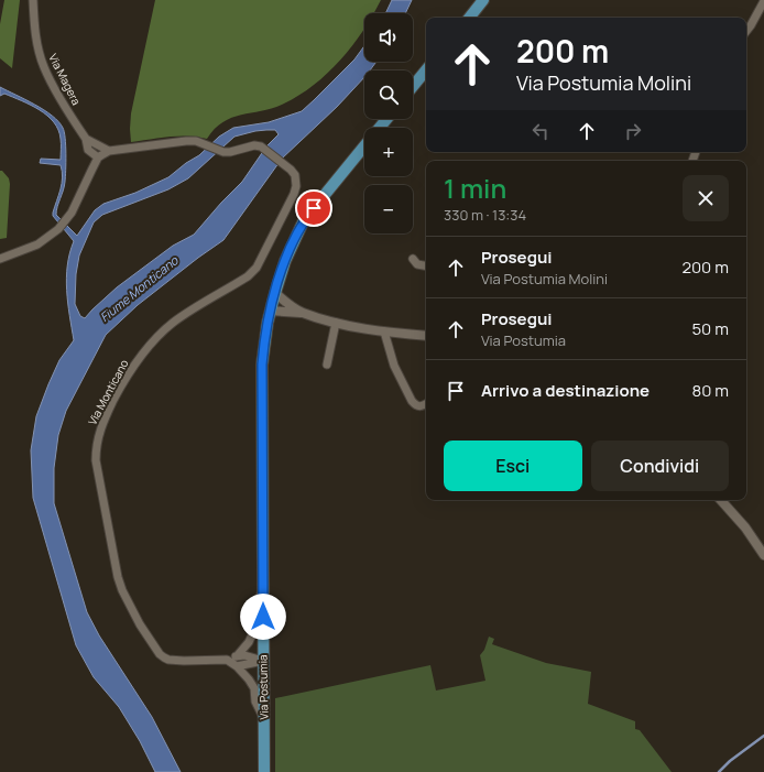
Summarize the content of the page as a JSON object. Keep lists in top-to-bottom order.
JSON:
{
  "streets": {
    "main road": ["Via Postumia"],
    "street": ["Via Magera", "Via Monticano"]
  },
  "water": ["Fiume Monticano"],
  "page": {
    "map_buttons": ["+", "−"],
    "turn": ["200 m", "Via Postumia Molini"],
    "heading": ["1 min", "330 m · 13:34"],
    "list": [
      {
        "name": "Prosegui",
        "note": "Via Postumia Molini",
        "value": "200 m"
      },
      {
        "name": "Prosegui",
        "note": "Via Postumia",
        "value": "50 m"
      },
      {
        "name": "Arrivo a destinazione",
        "value": "80 m"
      }
    ],
    "buttons": ["Esci", "Condividi"]
  }
}
